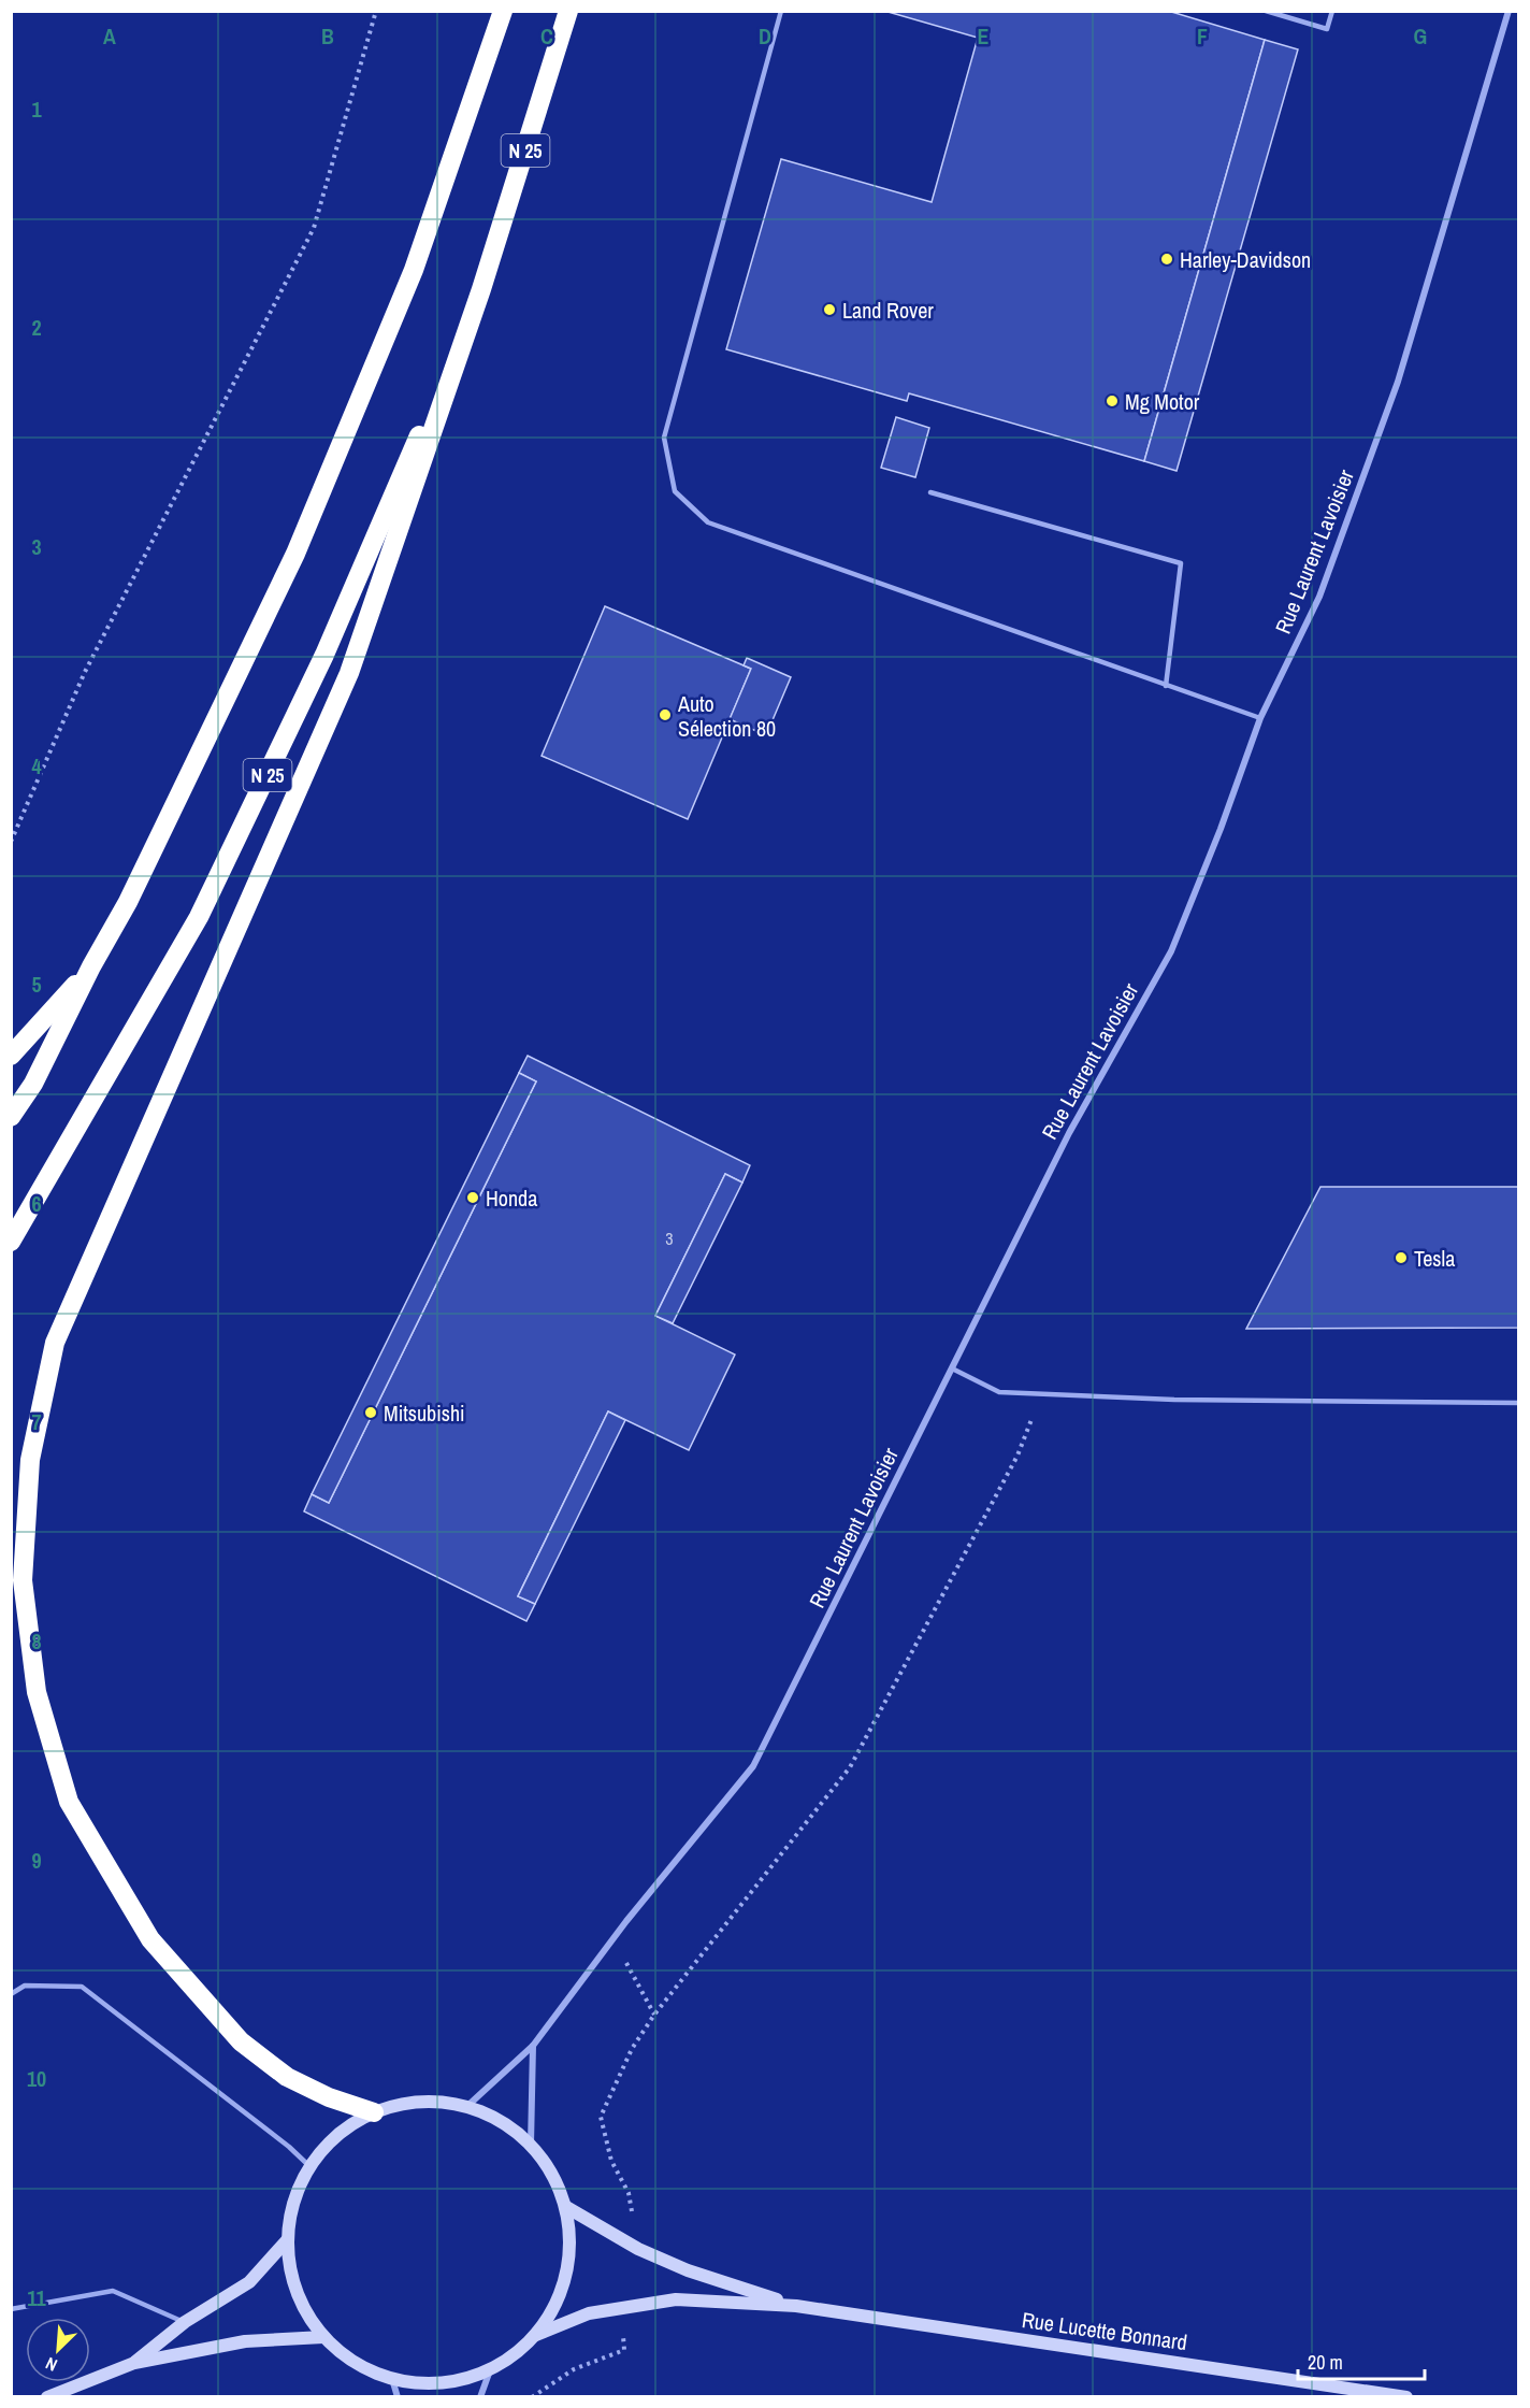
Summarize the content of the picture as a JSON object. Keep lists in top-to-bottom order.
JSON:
{
  "streets": {
    "highway": ["N 25"],
    "street": ["Rue Laurent Lavoisier", "Rue Lucette Bonnard"]
  },
  "places": [
    "Harley-Davidson",
    "Land Rover",
    "Mg Motor",
    "Auto Sélection 80",
    "Honda",
    "Tesla",
    "Mitsubishi"
  ],
  "house_numbers": ["3"],
  "scale_bar": "20 m",
  "north": "bottom left",
  "grid": {
    "columns": [
      "A",
      "B",
      "C",
      "D",
      "E",
      "F",
      "G"
    ],
    "rows": [
      "1",
      "2",
      "3",
      "4",
      "5",
      "6",
      "7",
      "8",
      "9",
      "10",
      "11"
    ]
  }
}
